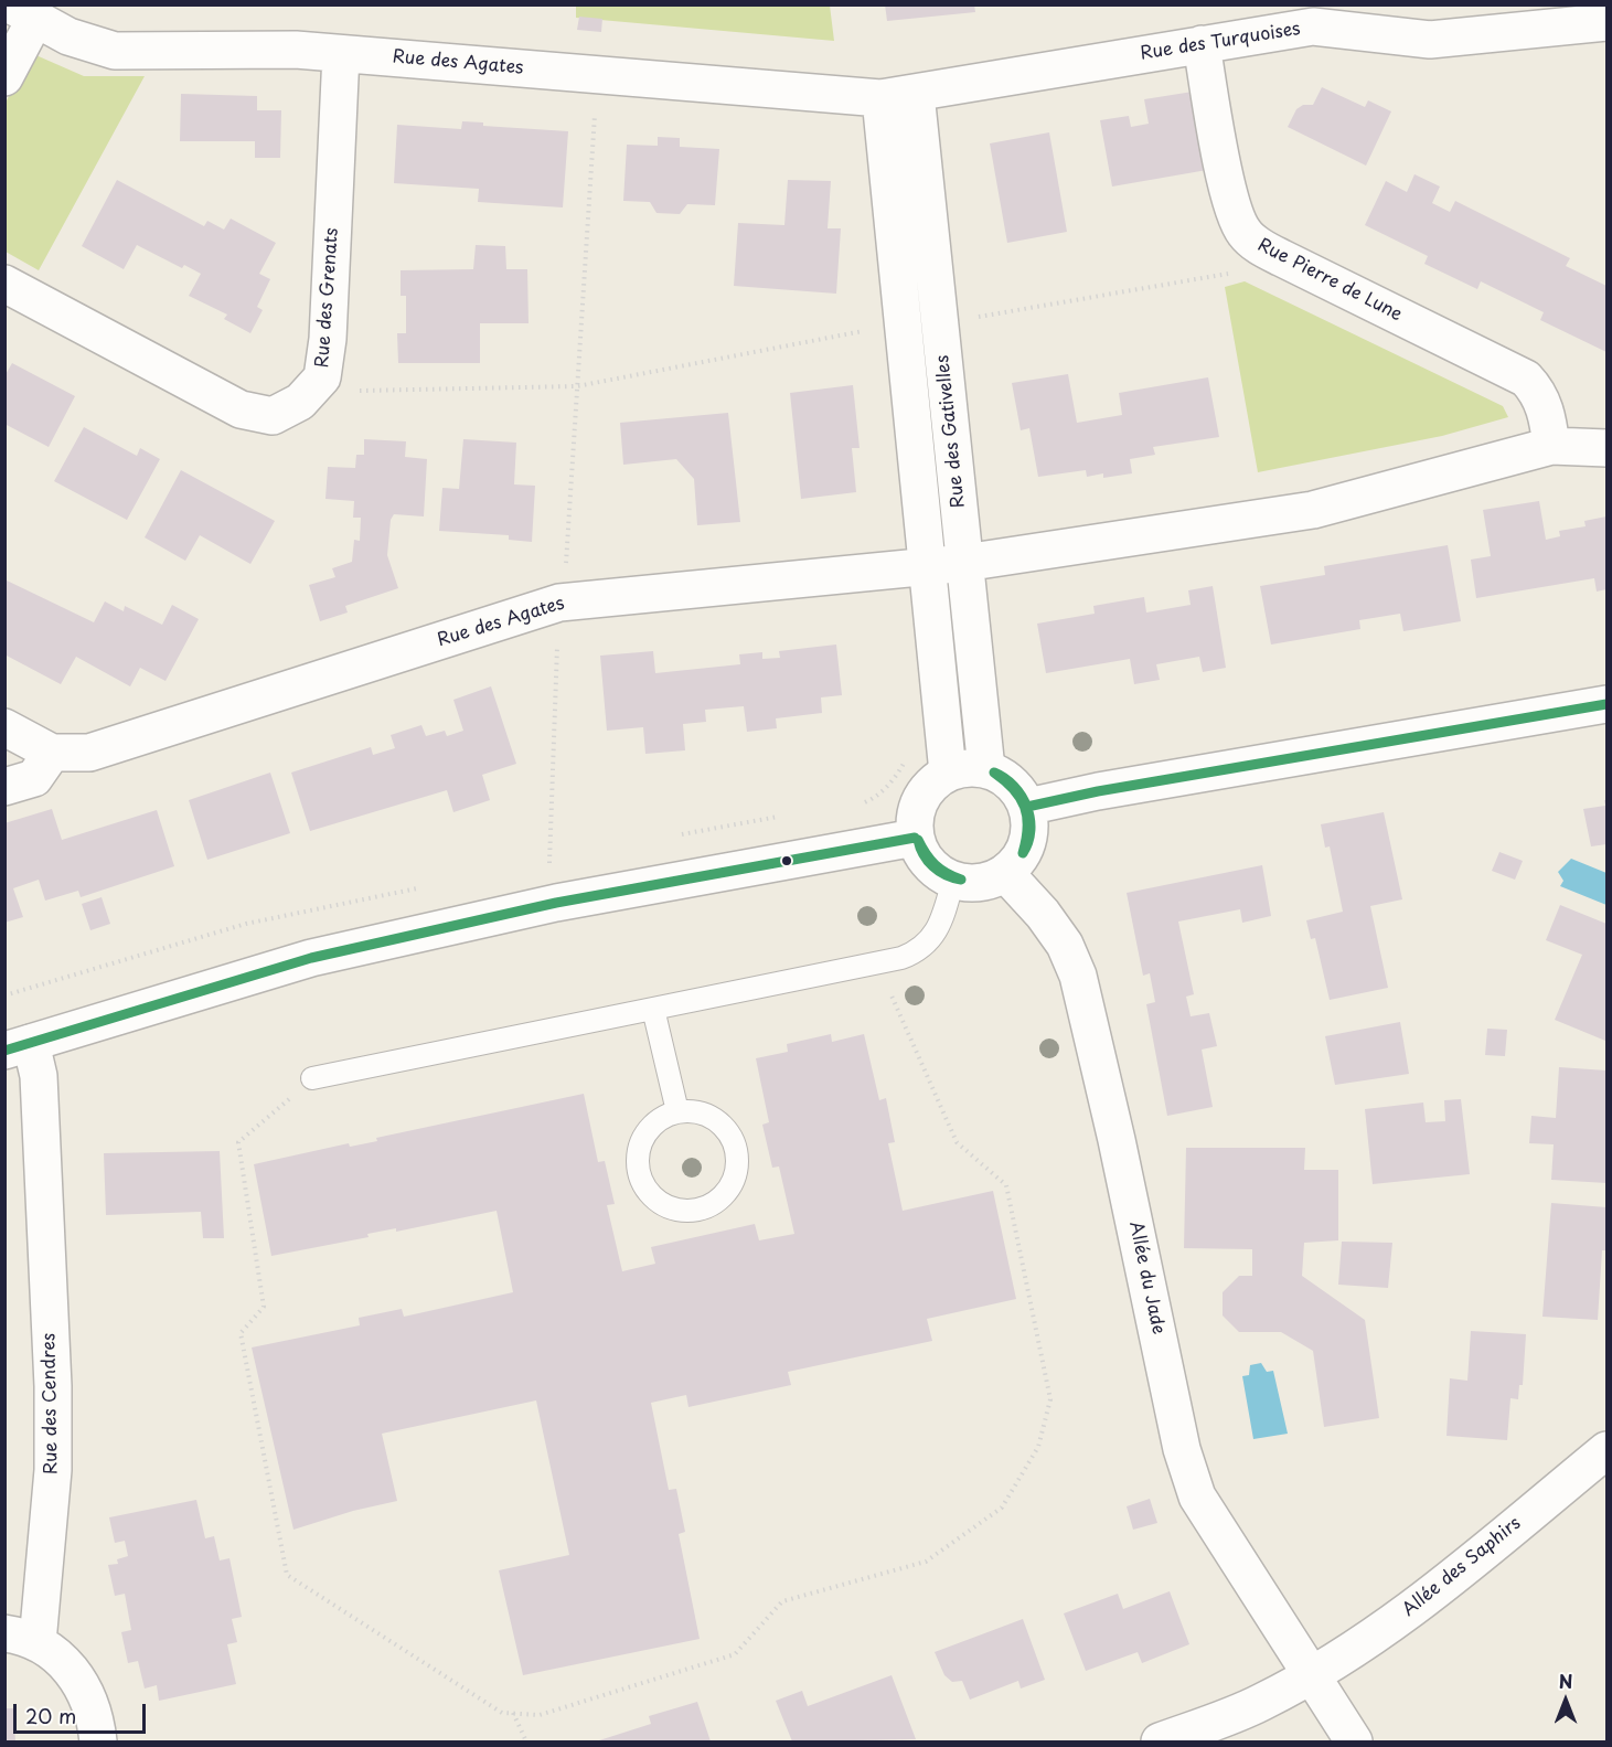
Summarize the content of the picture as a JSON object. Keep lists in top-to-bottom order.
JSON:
{
  "streets": {
    "street": [
      "Rue des Turquoises",
      "Rue des Agates",
      "Rue Pierre de Lune",
      "Rue des Grenats",
      "Rue des Gativelles",
      "Allée du Jade",
      "Rue des Cendres",
      "Allée des Saphirs"
    ]
  },
  "crossings": [
    ["Rue des Turquoises", "Rue des Agates"],
    ["Rue des Turquoises", "Rue Pierre de Lune"],
    ["Rue des Turquoises", "Rue des Gativelles"],
    ["Rue des Agates", "Rue des Grenats"],
    ["Rue des Agates", "Rue des Gativelles"],
    ["Rue des Gativelles", "Allée du Jade"],
    ["Allée du Jade", "Allée des Saphirs"]
  ],
  "scale_bar": "20 m",
  "north": "top"
}
